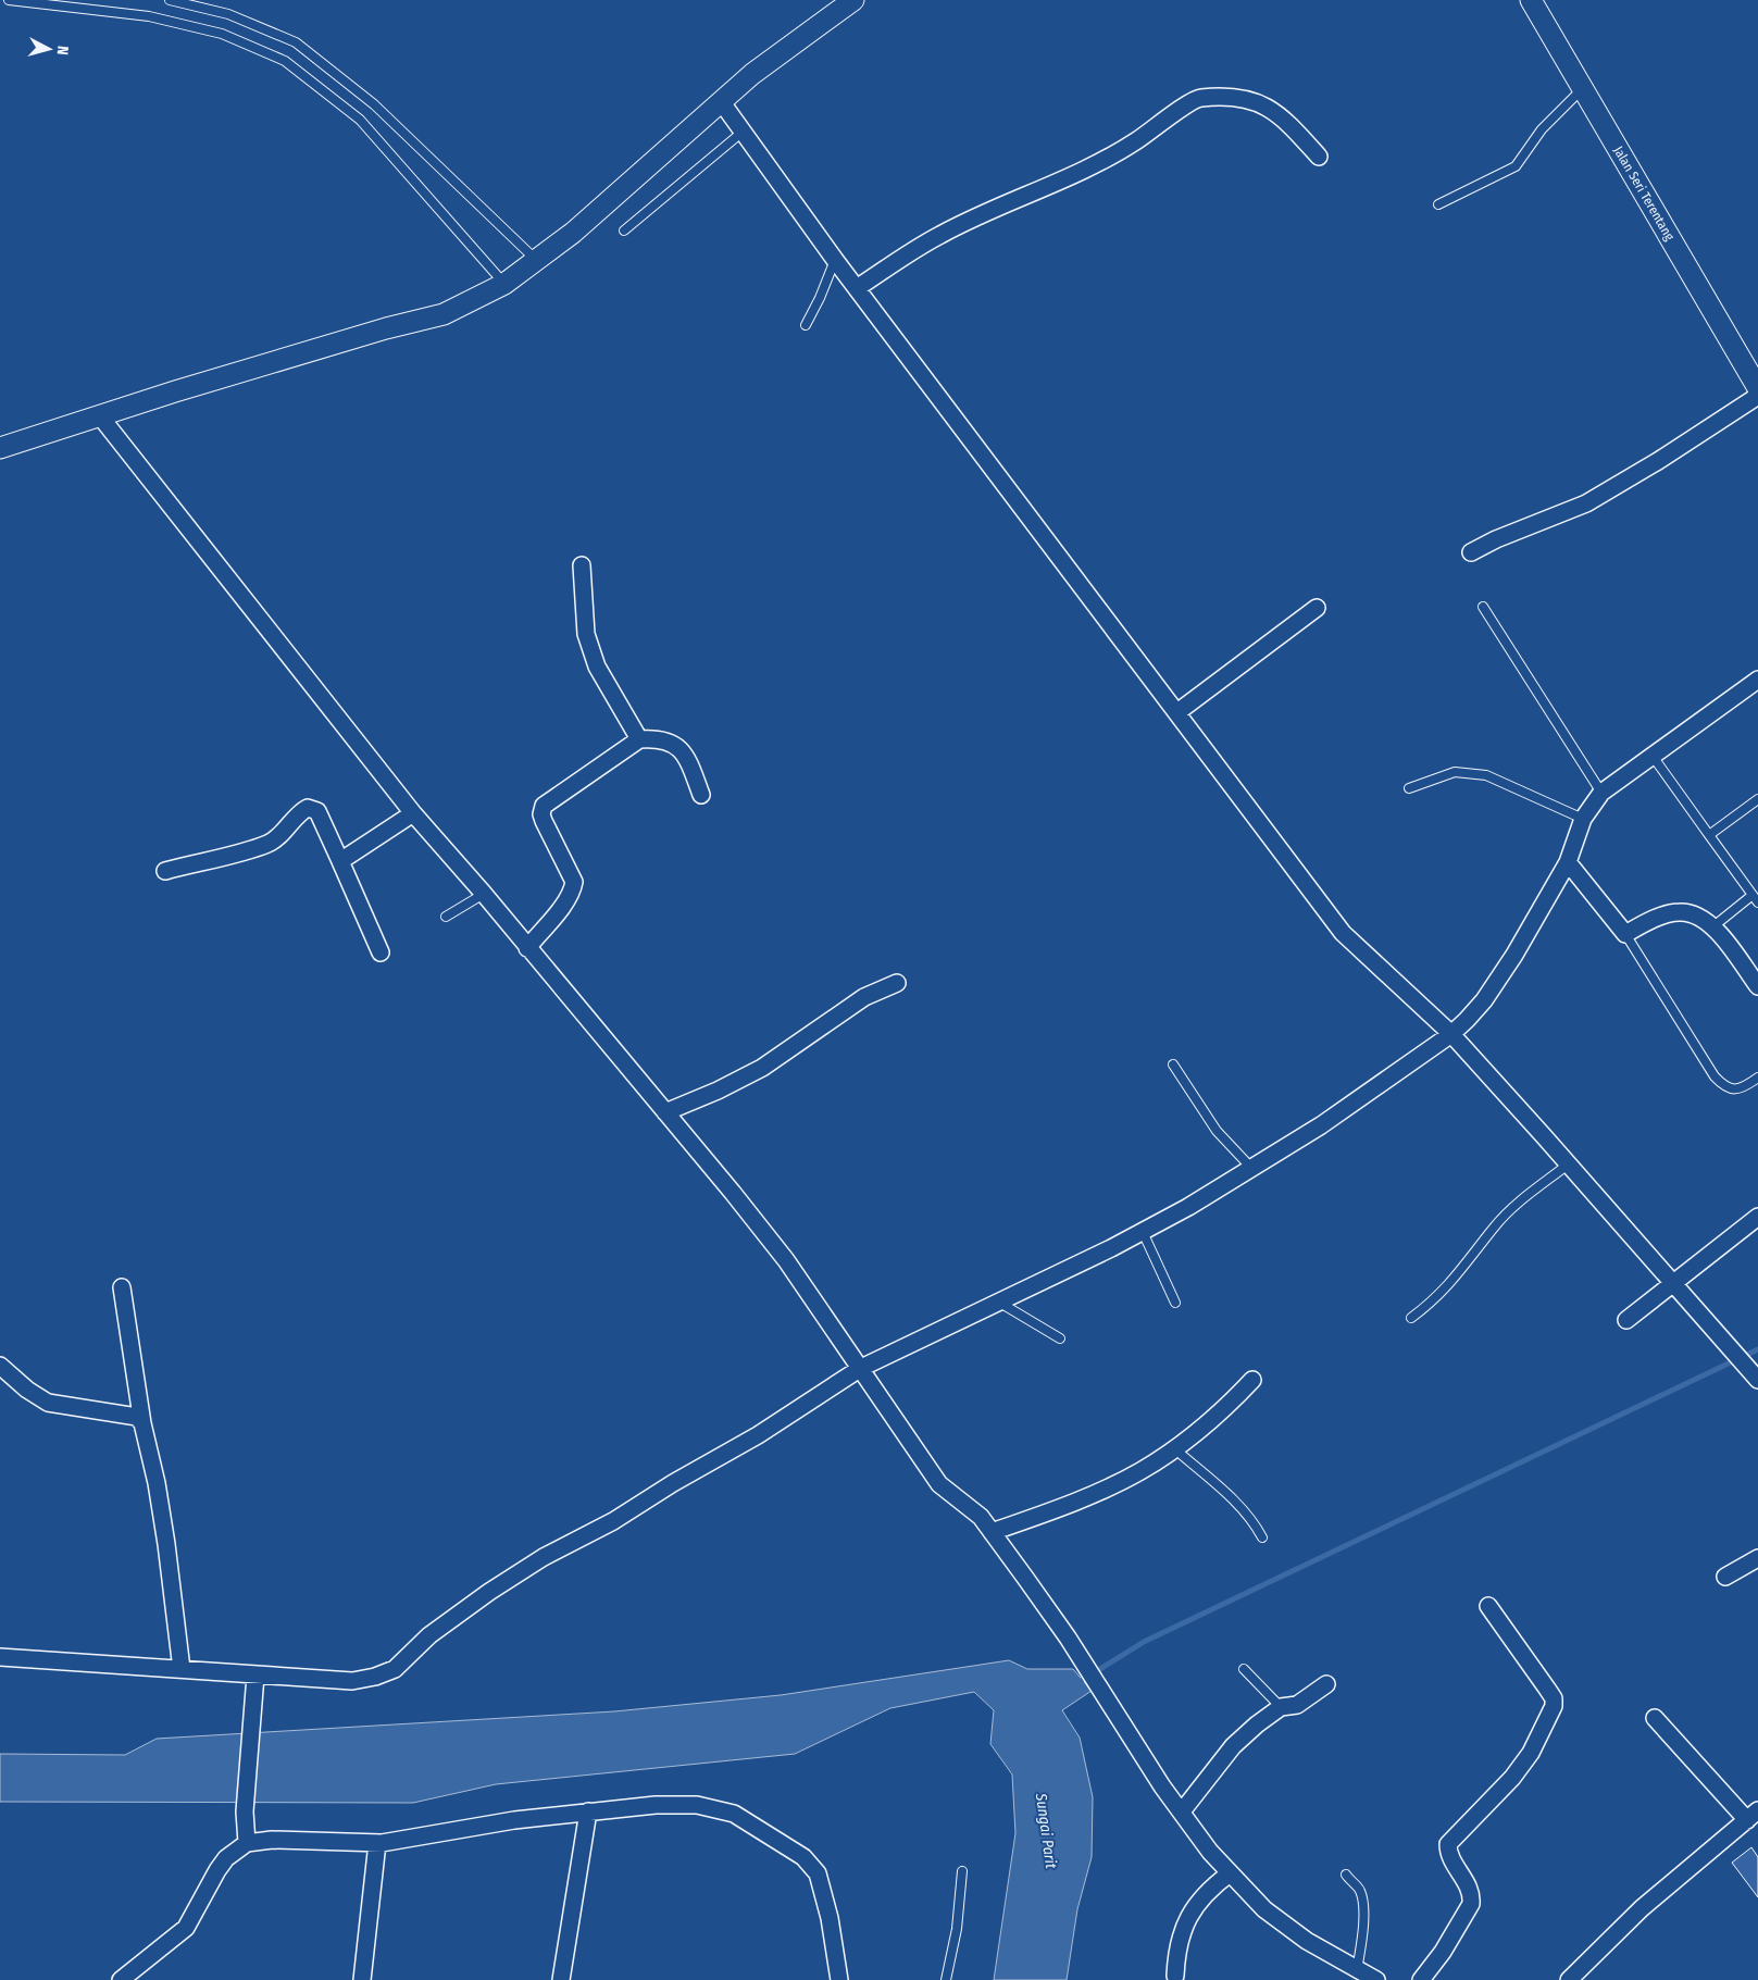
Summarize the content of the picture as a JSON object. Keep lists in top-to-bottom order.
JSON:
{
  "streets": {
    "street": ["Jalan Seri Terentang"]
  },
  "water": ["Sungai Parit"],
  "north": "right"
}
